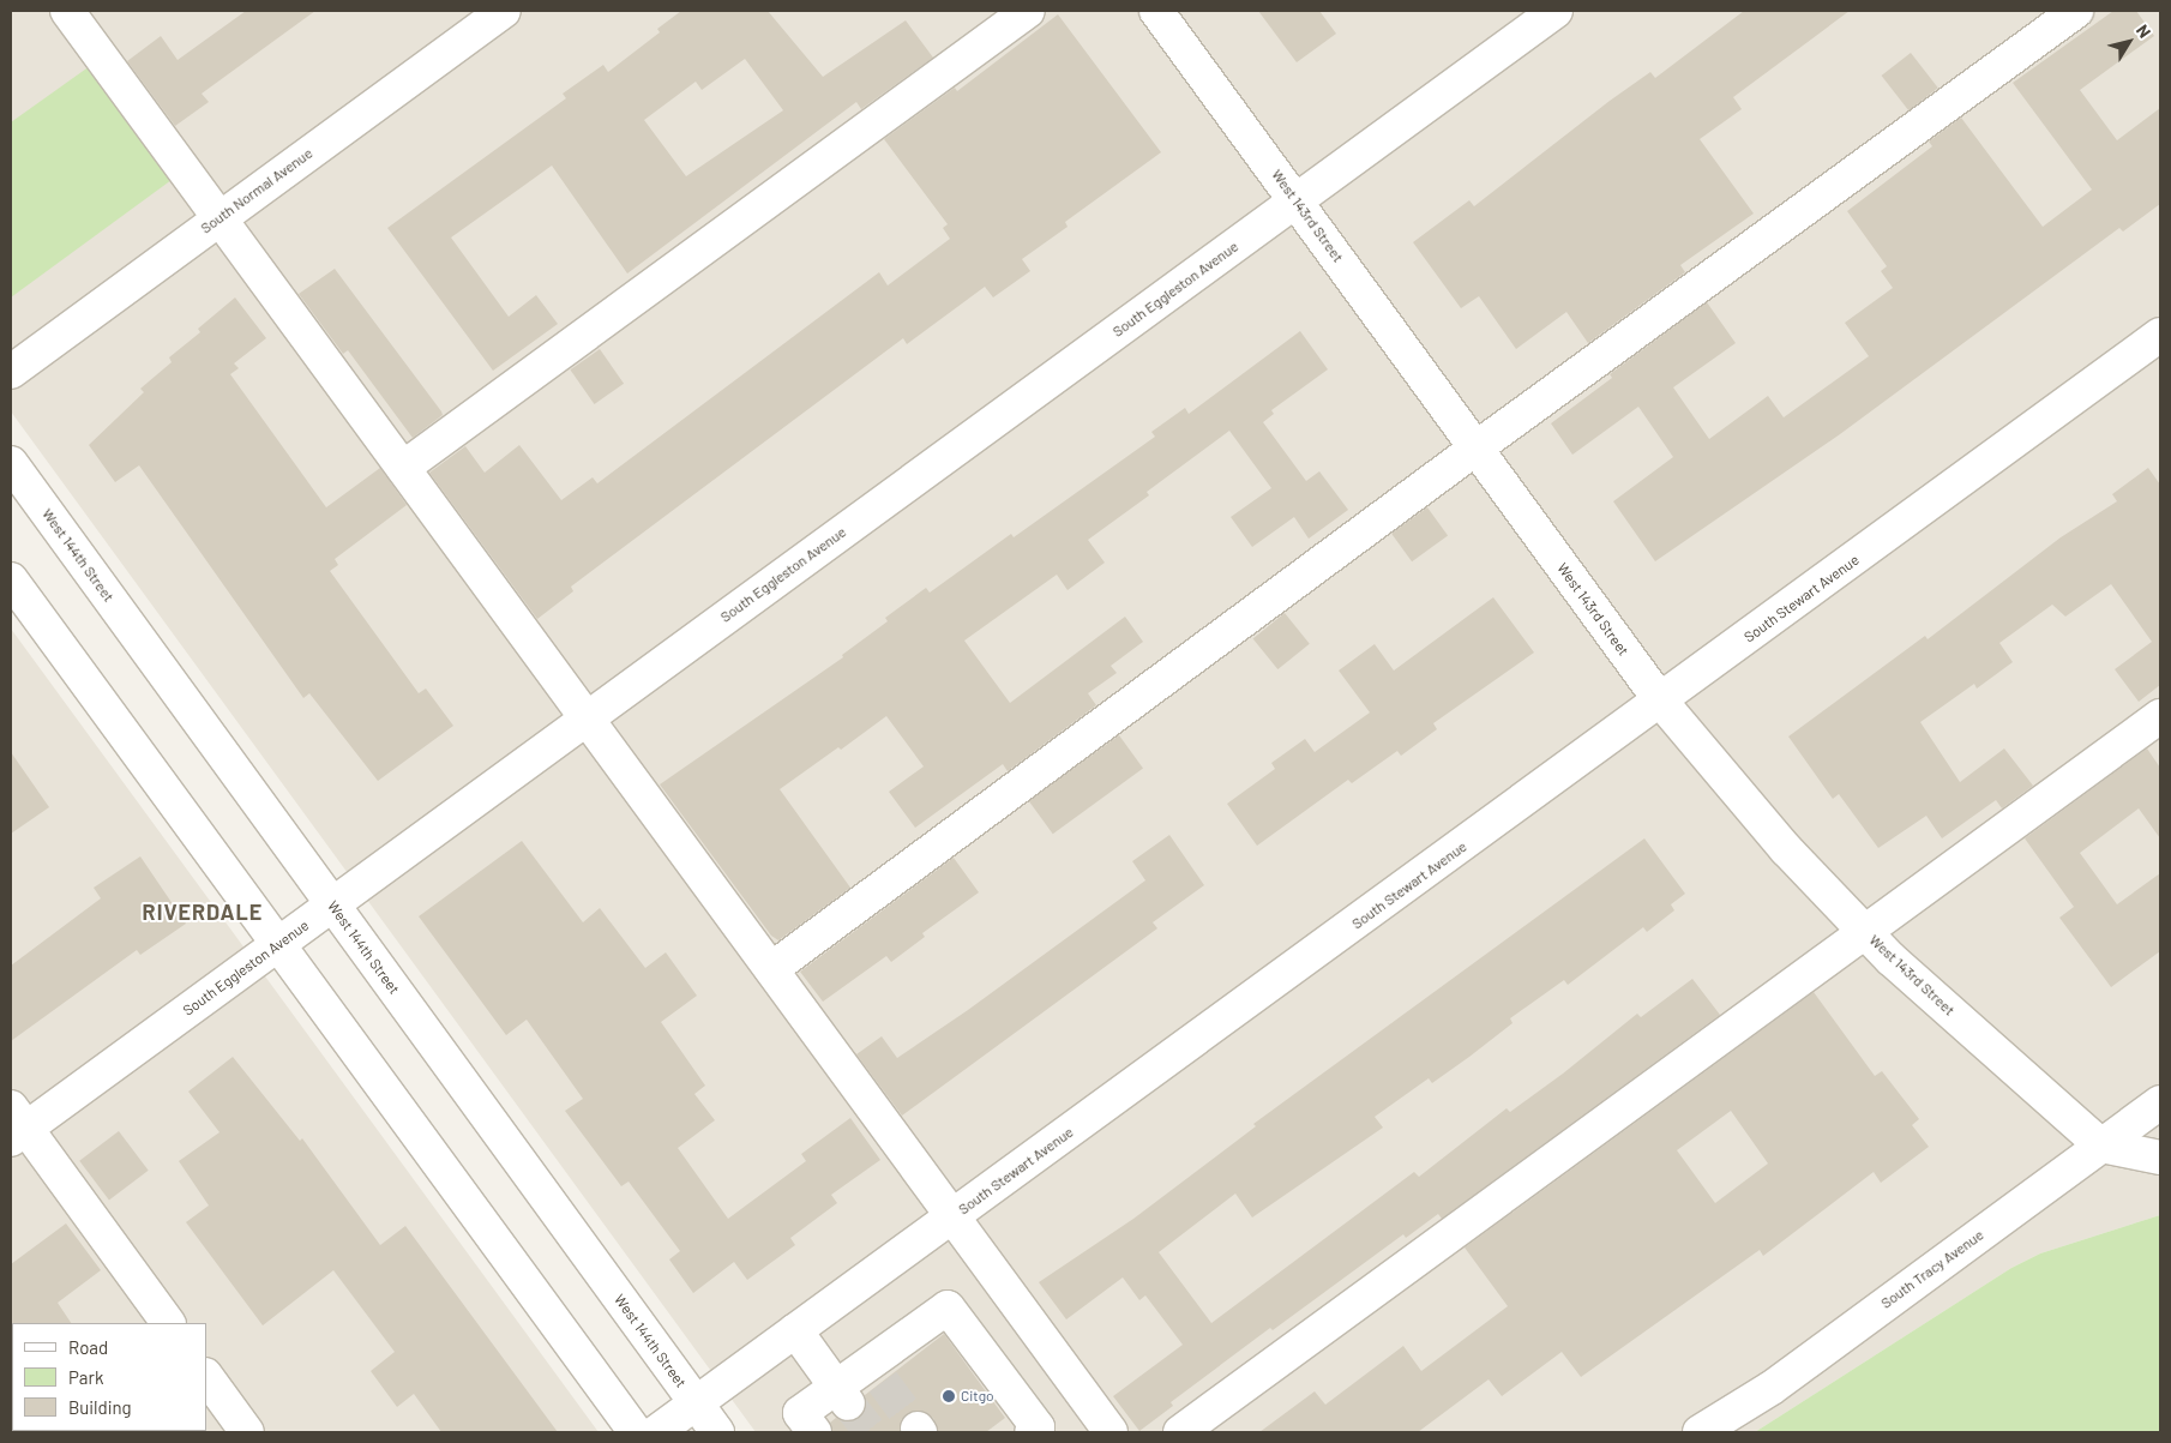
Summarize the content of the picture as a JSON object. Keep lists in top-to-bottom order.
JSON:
{
  "streets": {
    "street": [
      "South Normal Avenue",
      "West 143rd Street",
      "South Eggleston Avenue",
      "West 144th Street",
      "South Stewart Avenue",
      "South Tracy Avenue"
    ]
  },
  "crossings": [
    ["West 143rd Street", "South Eggleston Avenue"],
    ["West 143rd Street", "South Stewart Avenue"],
    ["West 143rd Street", "South Tracy Avenue"],
    ["South Eggleston Avenue", "West 144th Street"],
    ["West 144th Street", "South Stewart Avenue"]
  ],
  "districts": ["RIVERDALE"],
  "places": ["Citgo"],
  "legend": ["Road", "Park", "Building"],
  "north": "top right"
}
